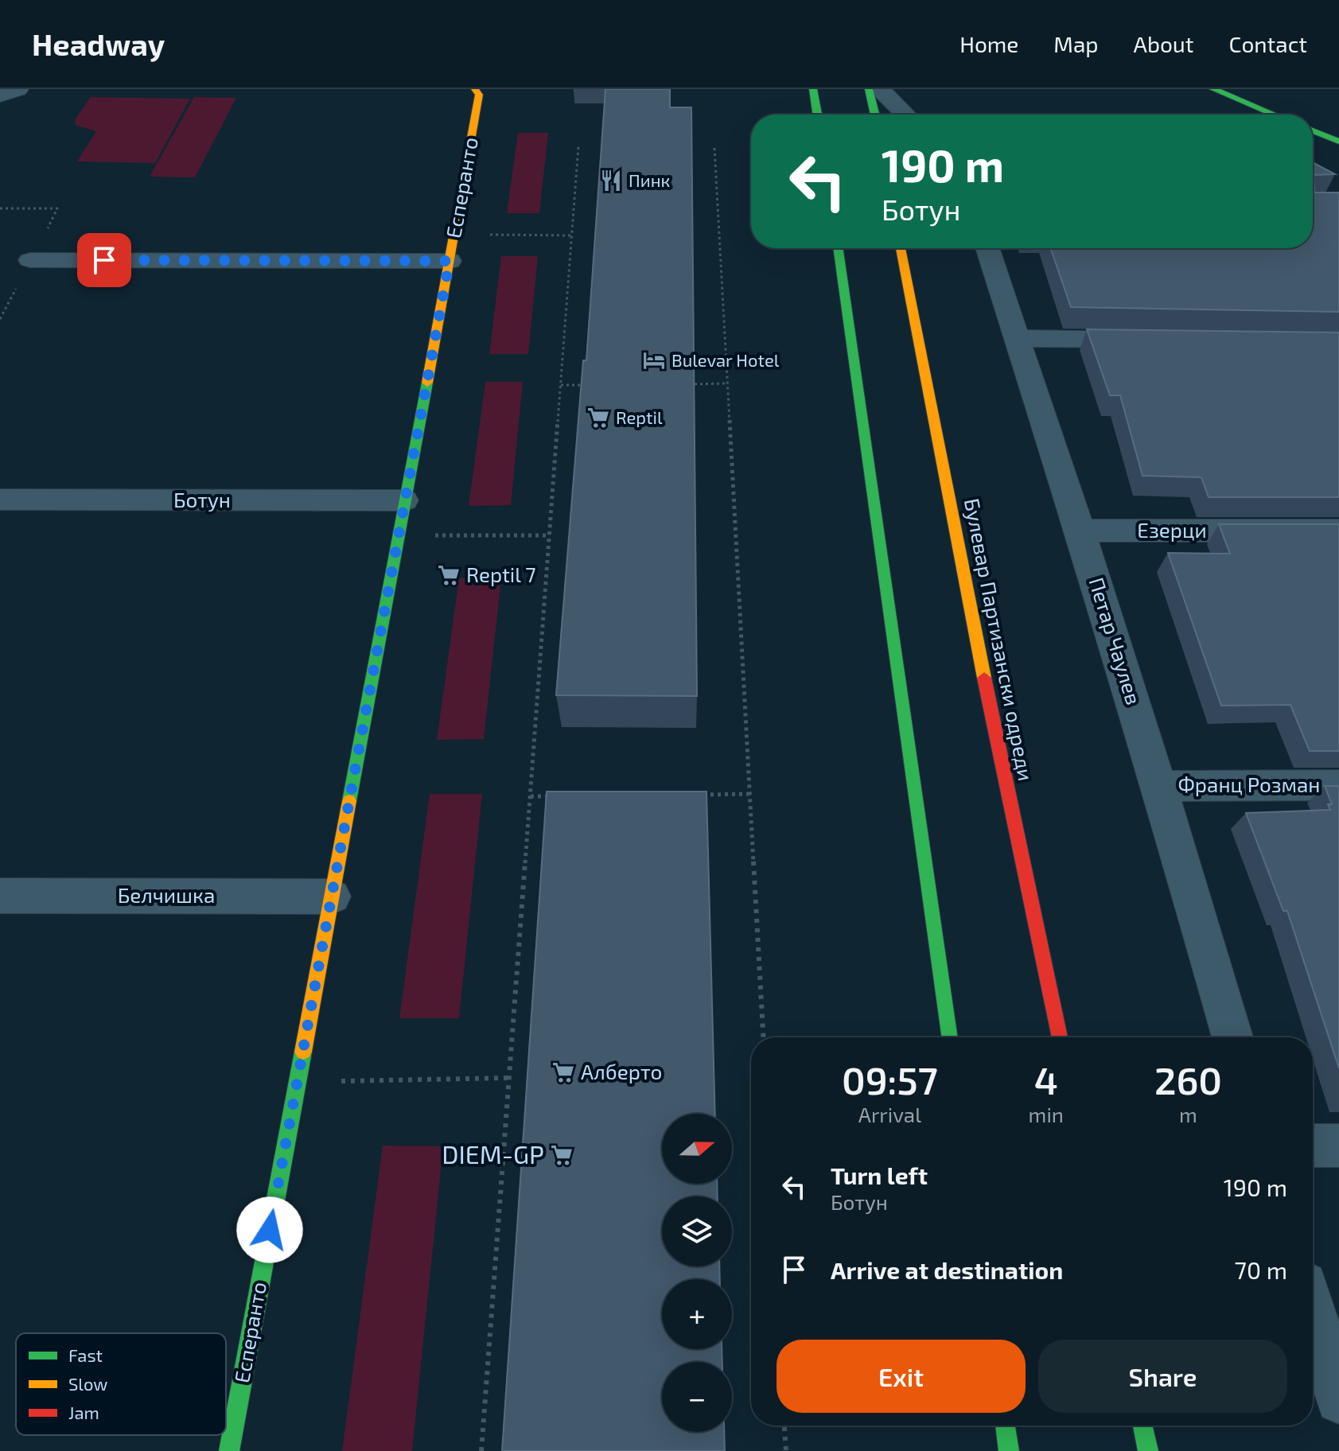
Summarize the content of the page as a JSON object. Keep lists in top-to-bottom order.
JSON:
{
  "streets": {
    "street": [
      "Есперанто",
      "Ботун",
      "Езерци",
      "Булевар Партизански одреди",
      "Петар Чаулев",
      "Франц Розман",
      "Белчишка"
    ]
  },
  "crossings": [
    ["Есперанто", "Ботун"],
    ["Есперанто", "Белчишка"],
    ["Езерци", "Петар Чаулев"],
    ["Петар Чаулев", "Франц Розман"]
  ],
  "places": {
    "restaurant": ["Пинк"],
    "hotel": ["Bulevar Hotel"],
    "supermarket": [
      "Reptil",
      "Reptil 7",
      "Алберто",
      "DIEM-GP"
    ]
  },
  "legend": ["Fast", "Slow", "Jam"],
  "north": "right",
  "page": {
    "header": "Headway",
    "nav": [
      "Home",
      "Map",
      "About",
      "Contact"
    ],
    "turn": ["190 m", "Ботун"],
    "eta": [
      "09:57",
      "Arrival",
      "4",
      "min",
      "260",
      "m"
    ],
    "map_buttons": ["+", "−"],
    "list": [
      {
        "name": "Turn left",
        "note": "Ботун",
        "value": "190 m"
      },
      {
        "name": "Arrive at destination",
        "value": "70 m"
      }
    ],
    "buttons": ["Exit", "Share"]
  }
}
